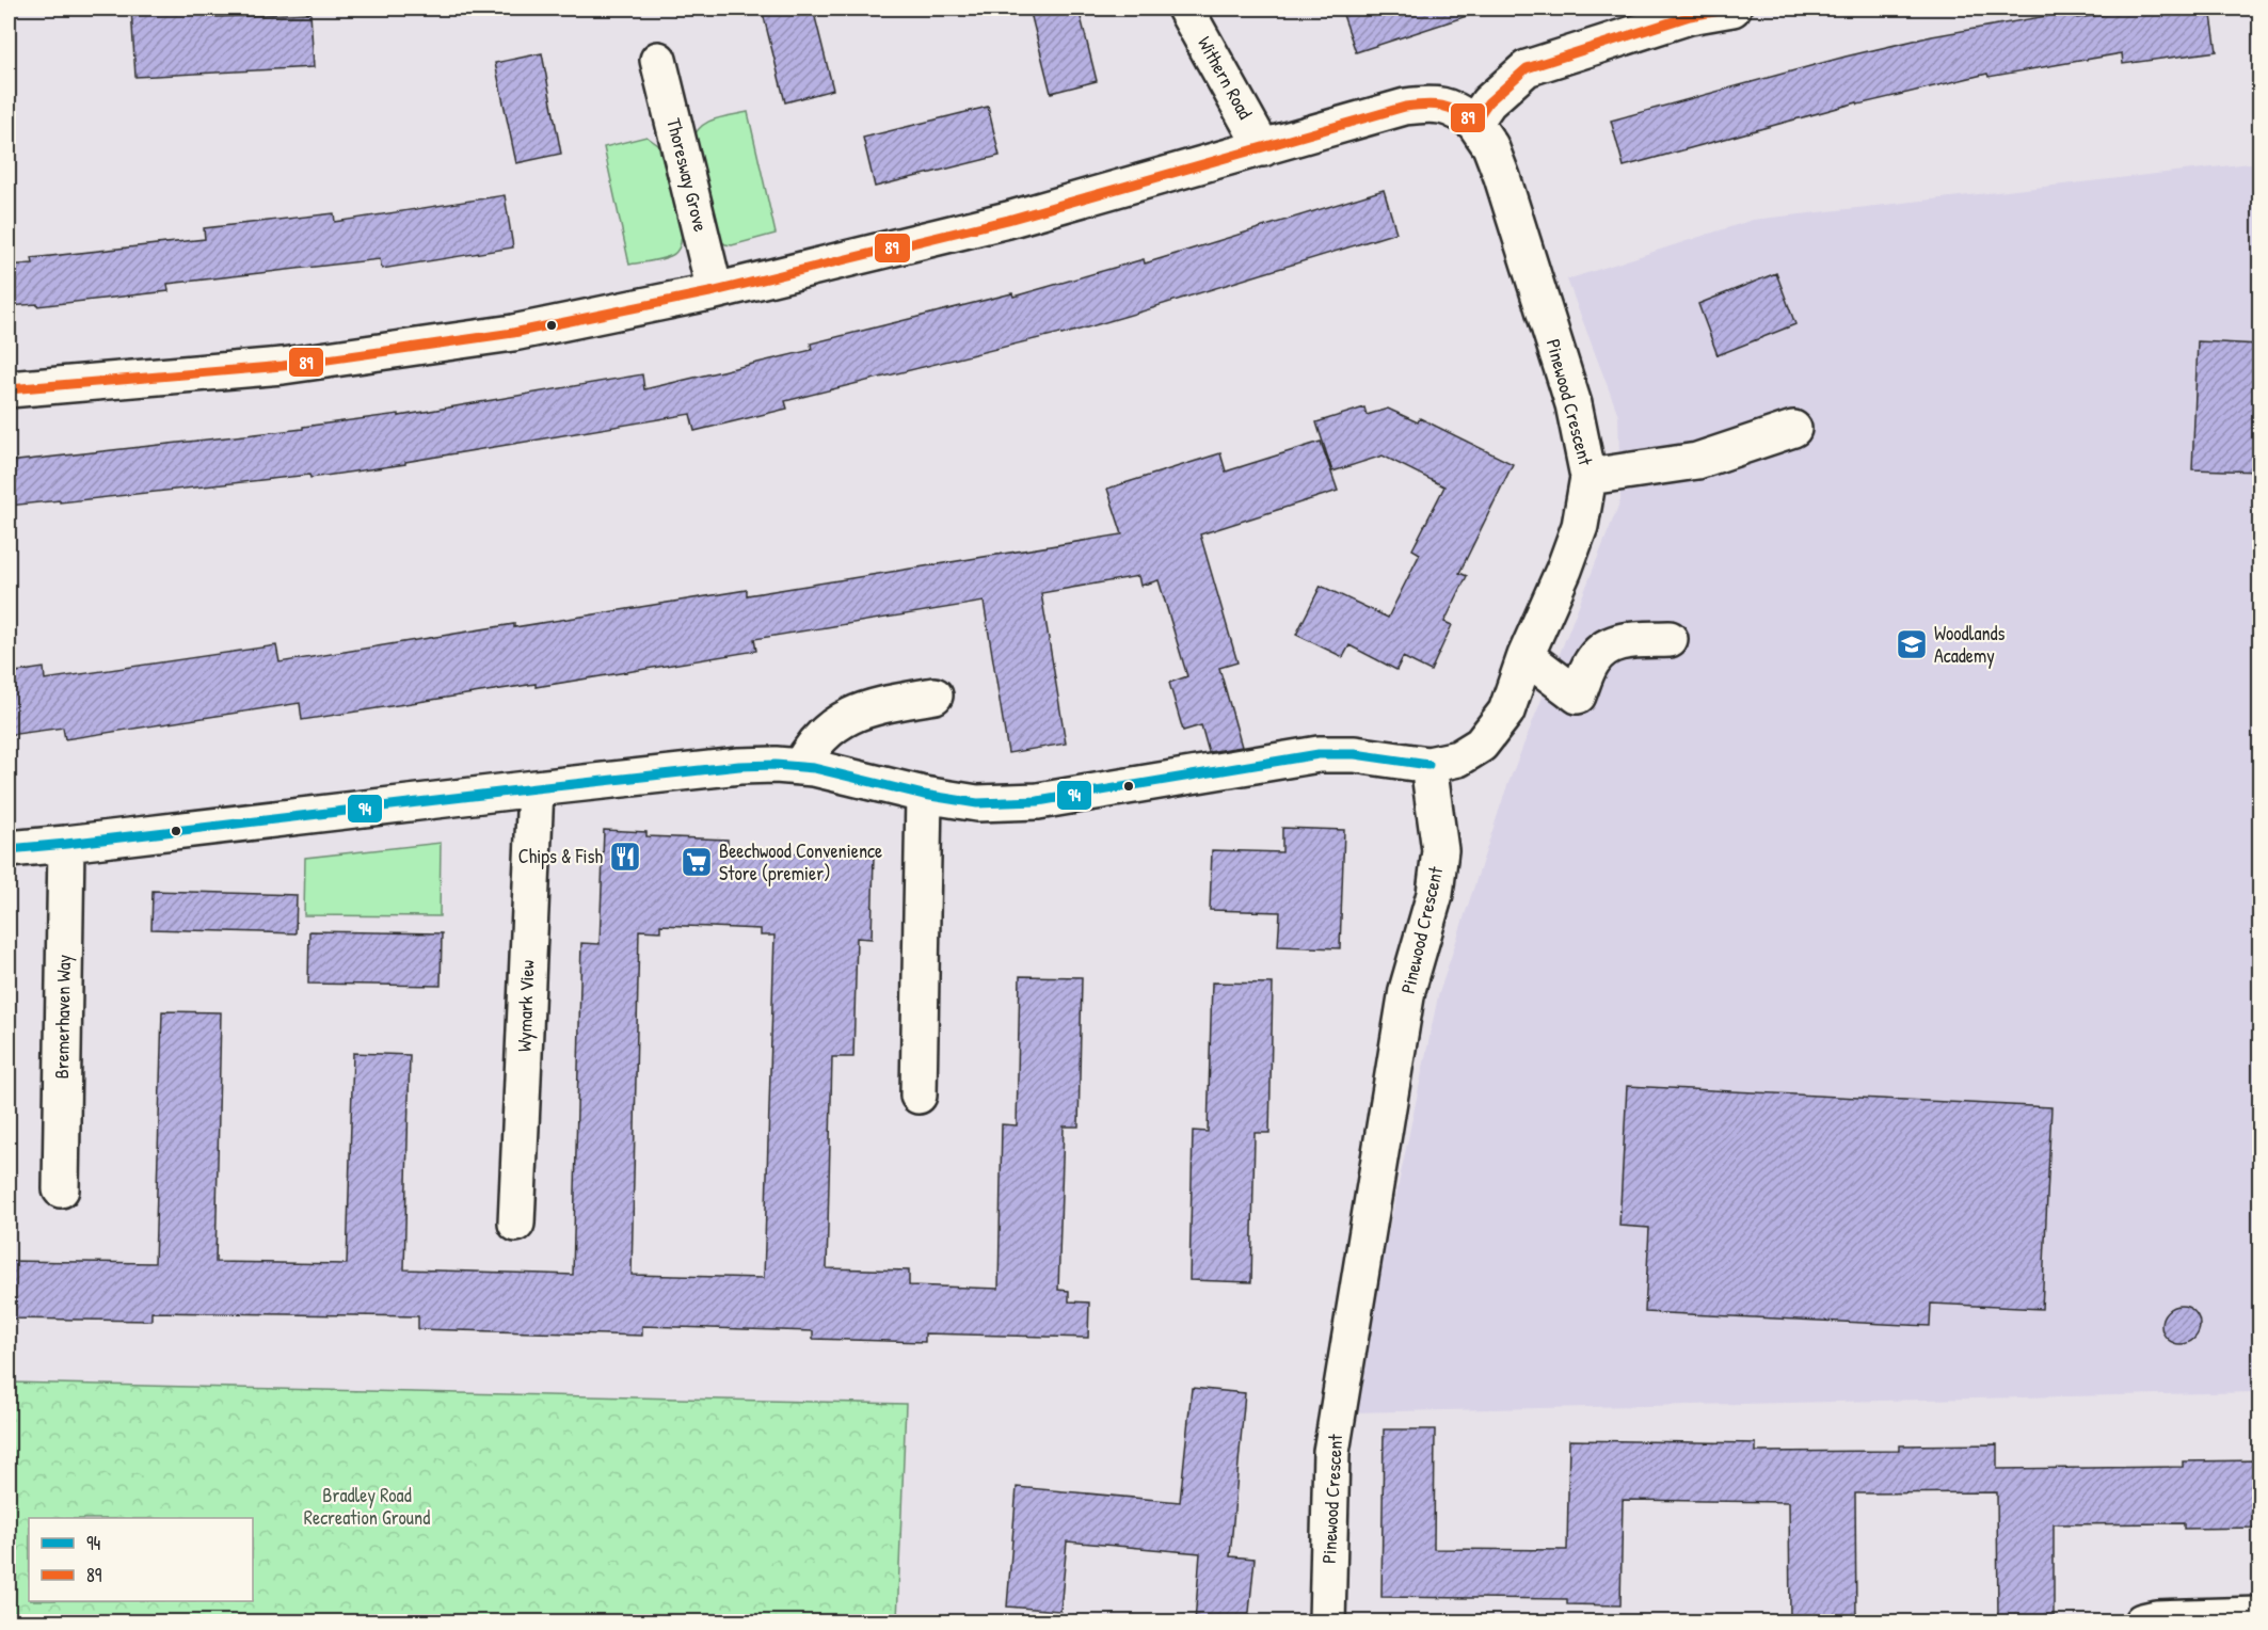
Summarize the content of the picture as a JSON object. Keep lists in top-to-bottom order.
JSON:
{
  "streets": {
    "street": [
      "Withern Road",
      "Thoresway Grove",
      "Pinewood Crescent",
      "Wymark View",
      "Bremerhaven Way"
    ]
  },
  "parks": ["Bradley Road Recreation Ground"],
  "places": {
    "school or university": ["Woodlands Academy"],
    "restaurant": ["Chips & Fish"],
    "supermarket": ["Beechwood Convenience Store (premier)"]
  },
  "lines": ["transit line 89", "transit line 94"],
  "legend": ["94", "89"]
}
